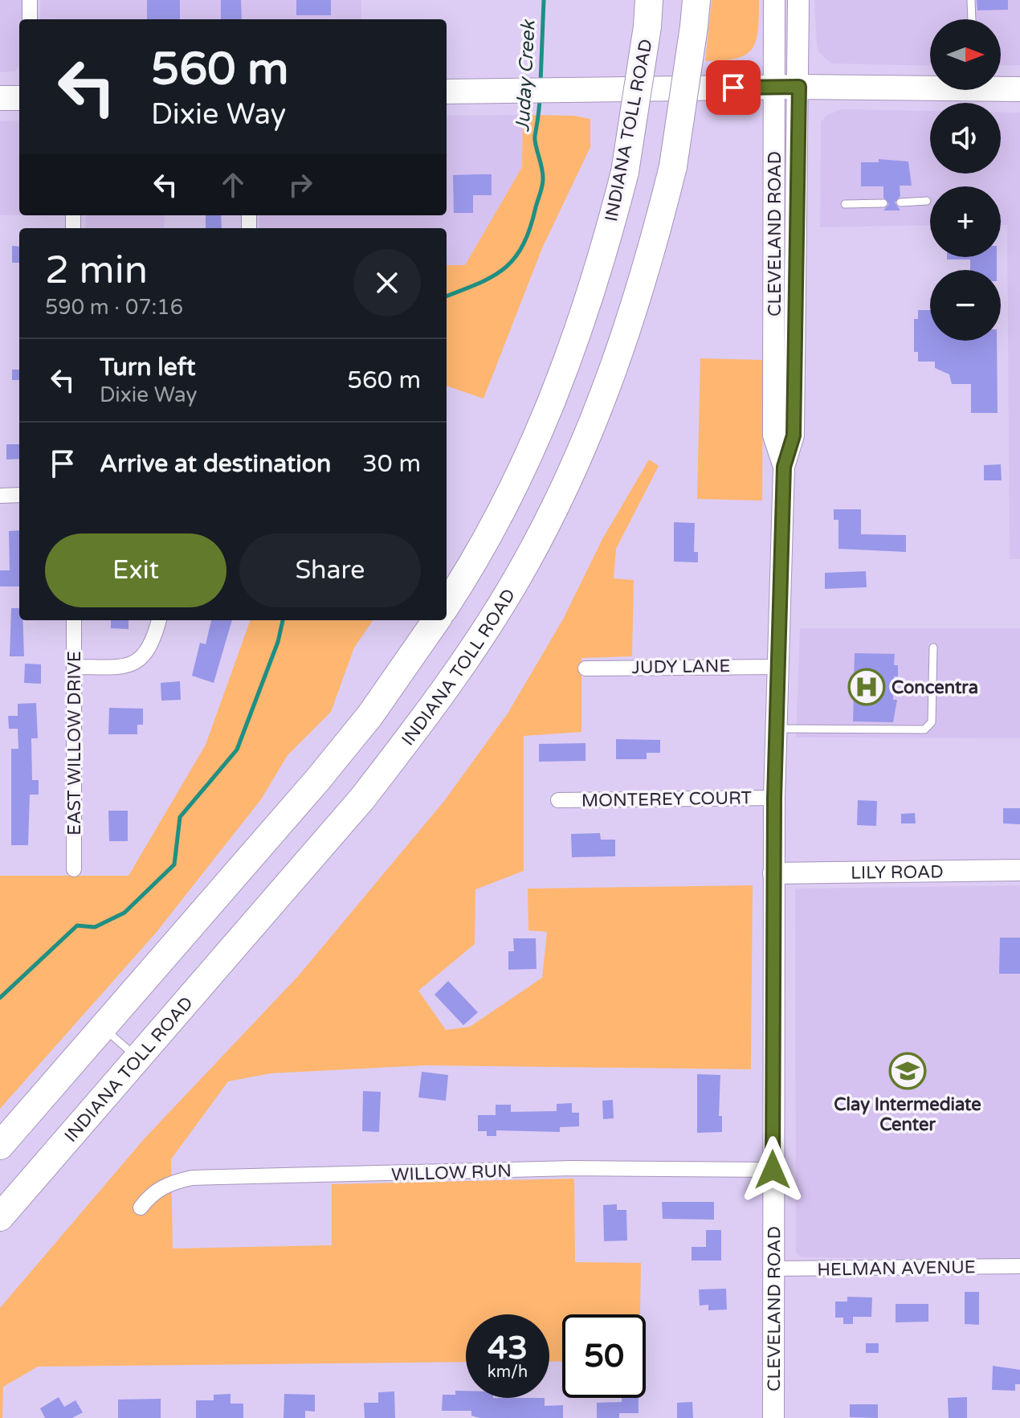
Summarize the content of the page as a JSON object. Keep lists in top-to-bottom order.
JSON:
{
  "streets": {
    "highway": ["INDIANA TOLL ROAD"],
    "main road": ["CLEVELAND ROAD", "LILY ROAD"],
    "street": [
      "JUDY LANE",
      "EAST WILLOW DRIVE",
      "MONTEREY COURT",
      "WILLOW RUN",
      "HELMAN AVENUE"
    ]
  },
  "crossings": [
    ["CLEVELAND ROAD", "JUDY LANE"],
    ["CLEVELAND ROAD", "MONTEREY COURT"],
    ["CLEVELAND ROAD", "LILY ROAD"],
    ["CLEVELAND ROAD", "WILLOW RUN"],
    ["CLEVELAND ROAD", "HELMAN AVENUE"]
  ],
  "water": ["Juday Creek"],
  "places": {
    "hospital": ["Concentra"],
    "school or university": ["Clay Intermediate Center"]
  },
  "north": "right",
  "page": {
    "map_buttons": ["+", "−"],
    "turn": ["560 m", "Dixie Way"],
    "heading": ["2 min", "590 m · 07:16"],
    "list": [
      {
        "name": "Turn left",
        "note": "Dixie Way",
        "value": "560 m"
      },
      {
        "name": "Arrive at destination",
        "value": "30 m"
      }
    ],
    "buttons": ["Exit", "Share"],
    "speed": "43 km/h",
    "limit": "50"
  }
}
